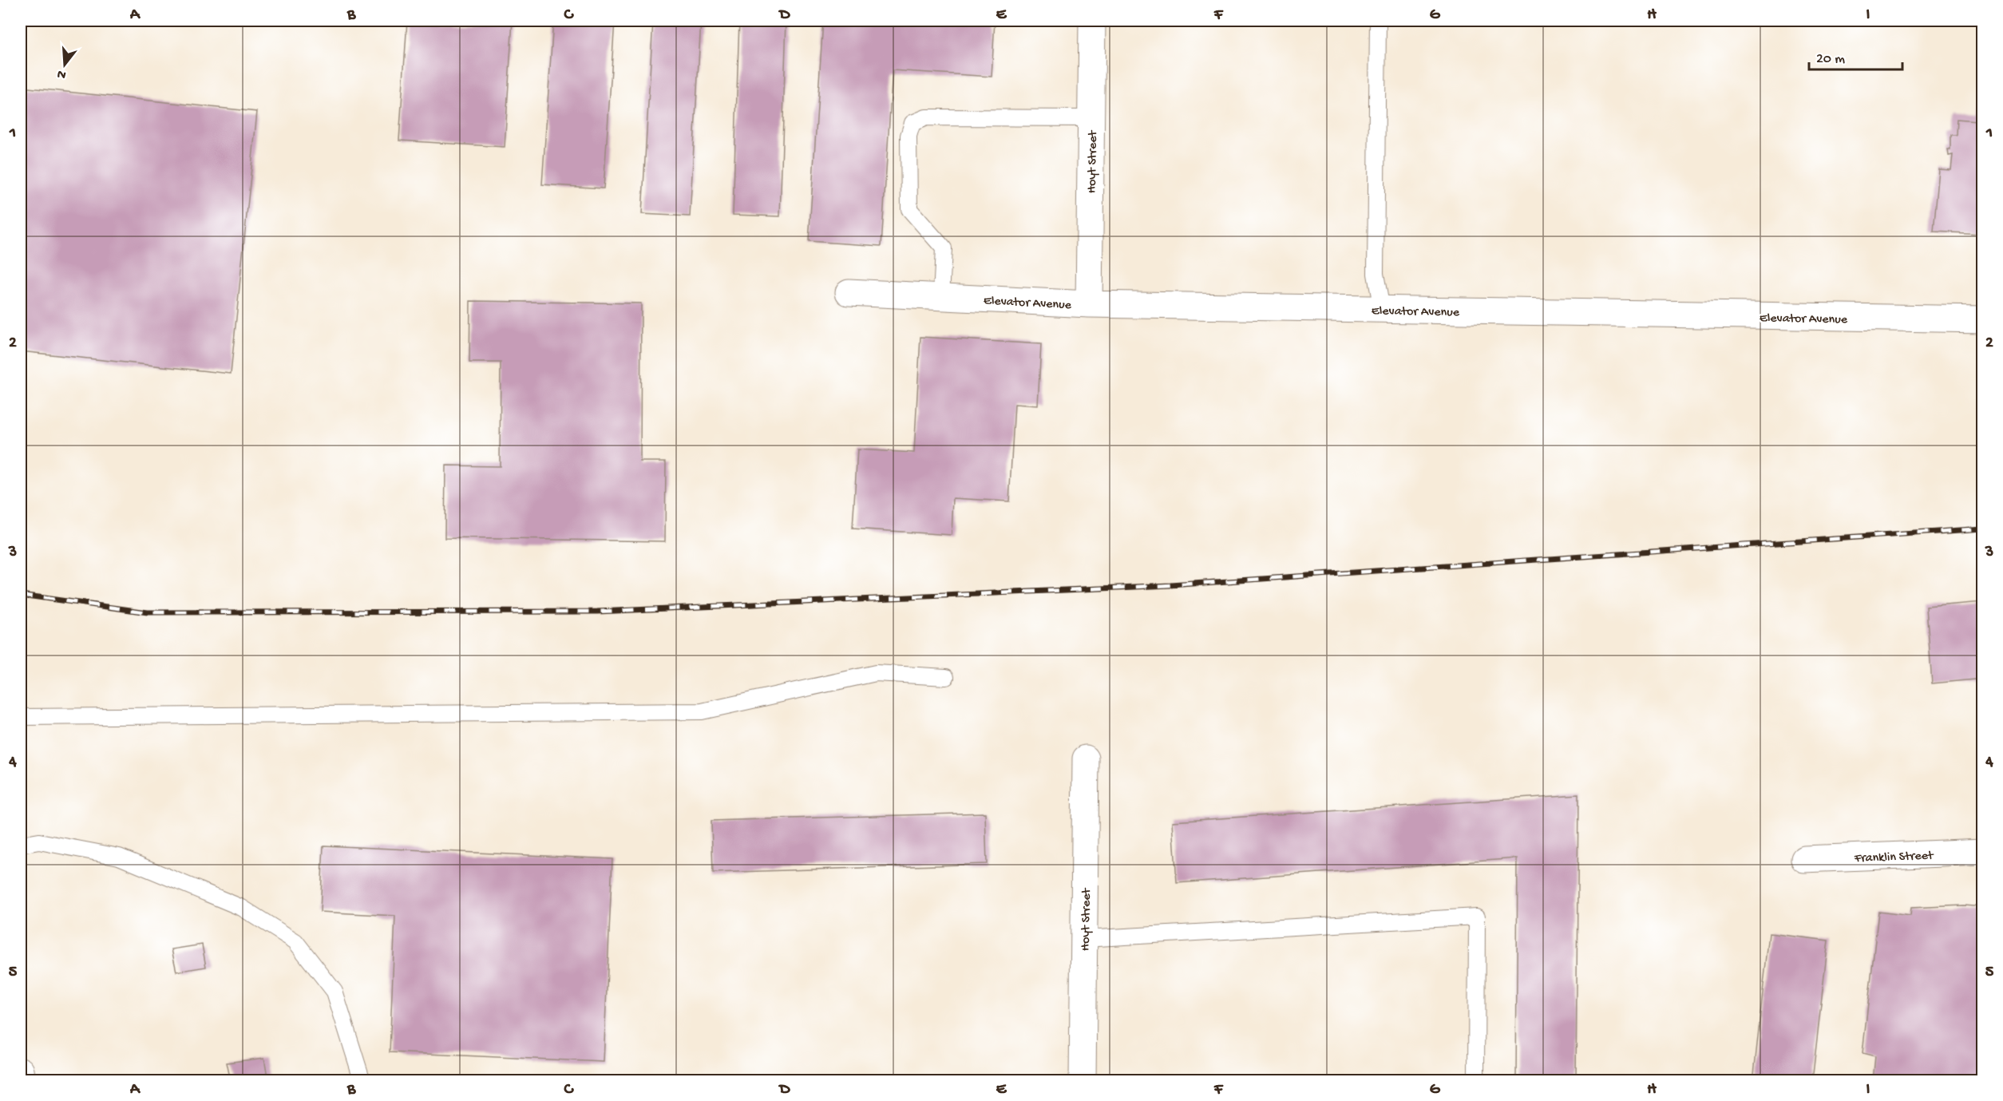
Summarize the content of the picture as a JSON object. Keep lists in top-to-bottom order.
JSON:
{
  "streets": {
    "street": ["Hoyt Street", "Elevator Avenue", "Franklin Street"]
  },
  "crossings": [
    ["Hoyt Street", "Elevator Avenue"]
  ],
  "scale_bar": "20 m",
  "north": "bottom",
  "grid": {
    "columns": [
      "A",
      "B",
      "C",
      "D",
      "E",
      "F",
      "G",
      "H",
      "I"
    ],
    "rows": [
      "1",
      "2",
      "3",
      "4",
      "5"
    ]
  }
}
